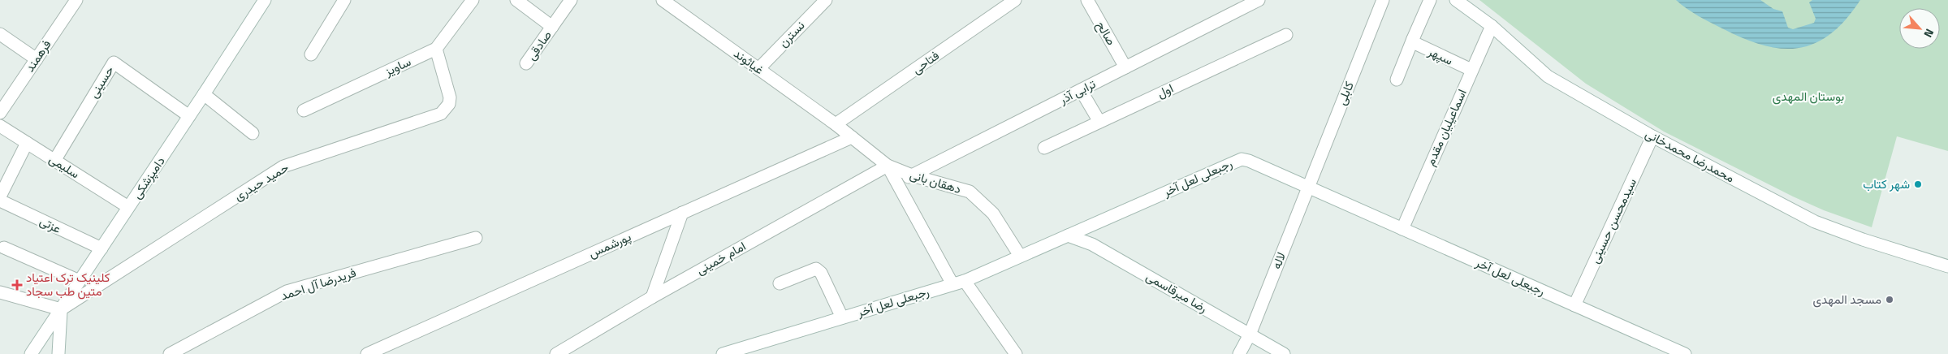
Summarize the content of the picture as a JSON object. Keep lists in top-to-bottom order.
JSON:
{
  "streets": {
    "street": [
      "صالح",
      "نسترن",
      "صادقی",
      "فرهمند",
      "سپهر",
      "غیاثوند",
      "فتاحی",
      "ساویز",
      "حسینی",
      "اول",
      "ترابی آذر",
      "کابلی",
      "اسماعیلیان مقدم",
      "محمدرضا محمدخانی",
      "سلیمی",
      "دامپزشکی",
      "رجبعلی لعل آخر",
      "حمید حیدری",
      "دهقان بانی",
      "سیدمحسن حسینی",
      "عزتی",
      "پورشمس",
      "امام خمینی",
      "لاله",
      "فریدرضا آل احمد",
      "رضا میرقاسمی"
    ]
  },
  "crossings": [
    ["صالح", "ترابی آذر"],
    ["نسترن", "غیاثوند"],
    ["سپهر", "اسماعیلیان مقدم"],
    ["غیاثوند", "فتاحی"],
    ["غیاثوند", "دهقان بانی"],
    ["فتاحی", "دهقان بانی"],
    ["ساویز", "حمید حیدری"],
    ["حسینی", "سلیمی"],
    ["حسینی", "دامپزشکی"],
    ["ترابی آذر", "دهقان بانی"],
    ["کابلی", "رجبعلی لعل آخر"],
    ["کابلی", "لاله"],
    ["اسماعیلیان مقدم", "محمدرضا محمدخانی"],
    ["اسماعیلیان مقدم", "رجبعلی لعل آخر"],
    ["محمدرضا محمدخانی", "سیدمحسن حسینی"],
    ["سلیمی", "دامپزشکی"],
    ["دامپزشکی", "حمید حیدری"],
    ["دامپزشکی", "عزتی"],
    ["رجبعلی لعل آخر", "دهقان بانی"],
    ["رجبعلی لعل آخر", "سیدمحسن حسینی"],
    ["رجبعلی لعل آخر", "لاله"],
    ["رجبعلی لعل آخر", "رضا میرقاسمی"],
    ["دهقان بانی", "پورشمس"],
    ["دهقان بانی", "امام خمینی"],
    ["لاله", "رضا میرقاسمی"]
  ],
  "parks": ["بوستان المهدی"],
  "places": {
    "other": ["شهر کتاب", "مسجد المهدی"],
    "health": ["کلینیک ترک اعتیاد متین طب سجاد"]
  },
  "north": "bottom right"
}
